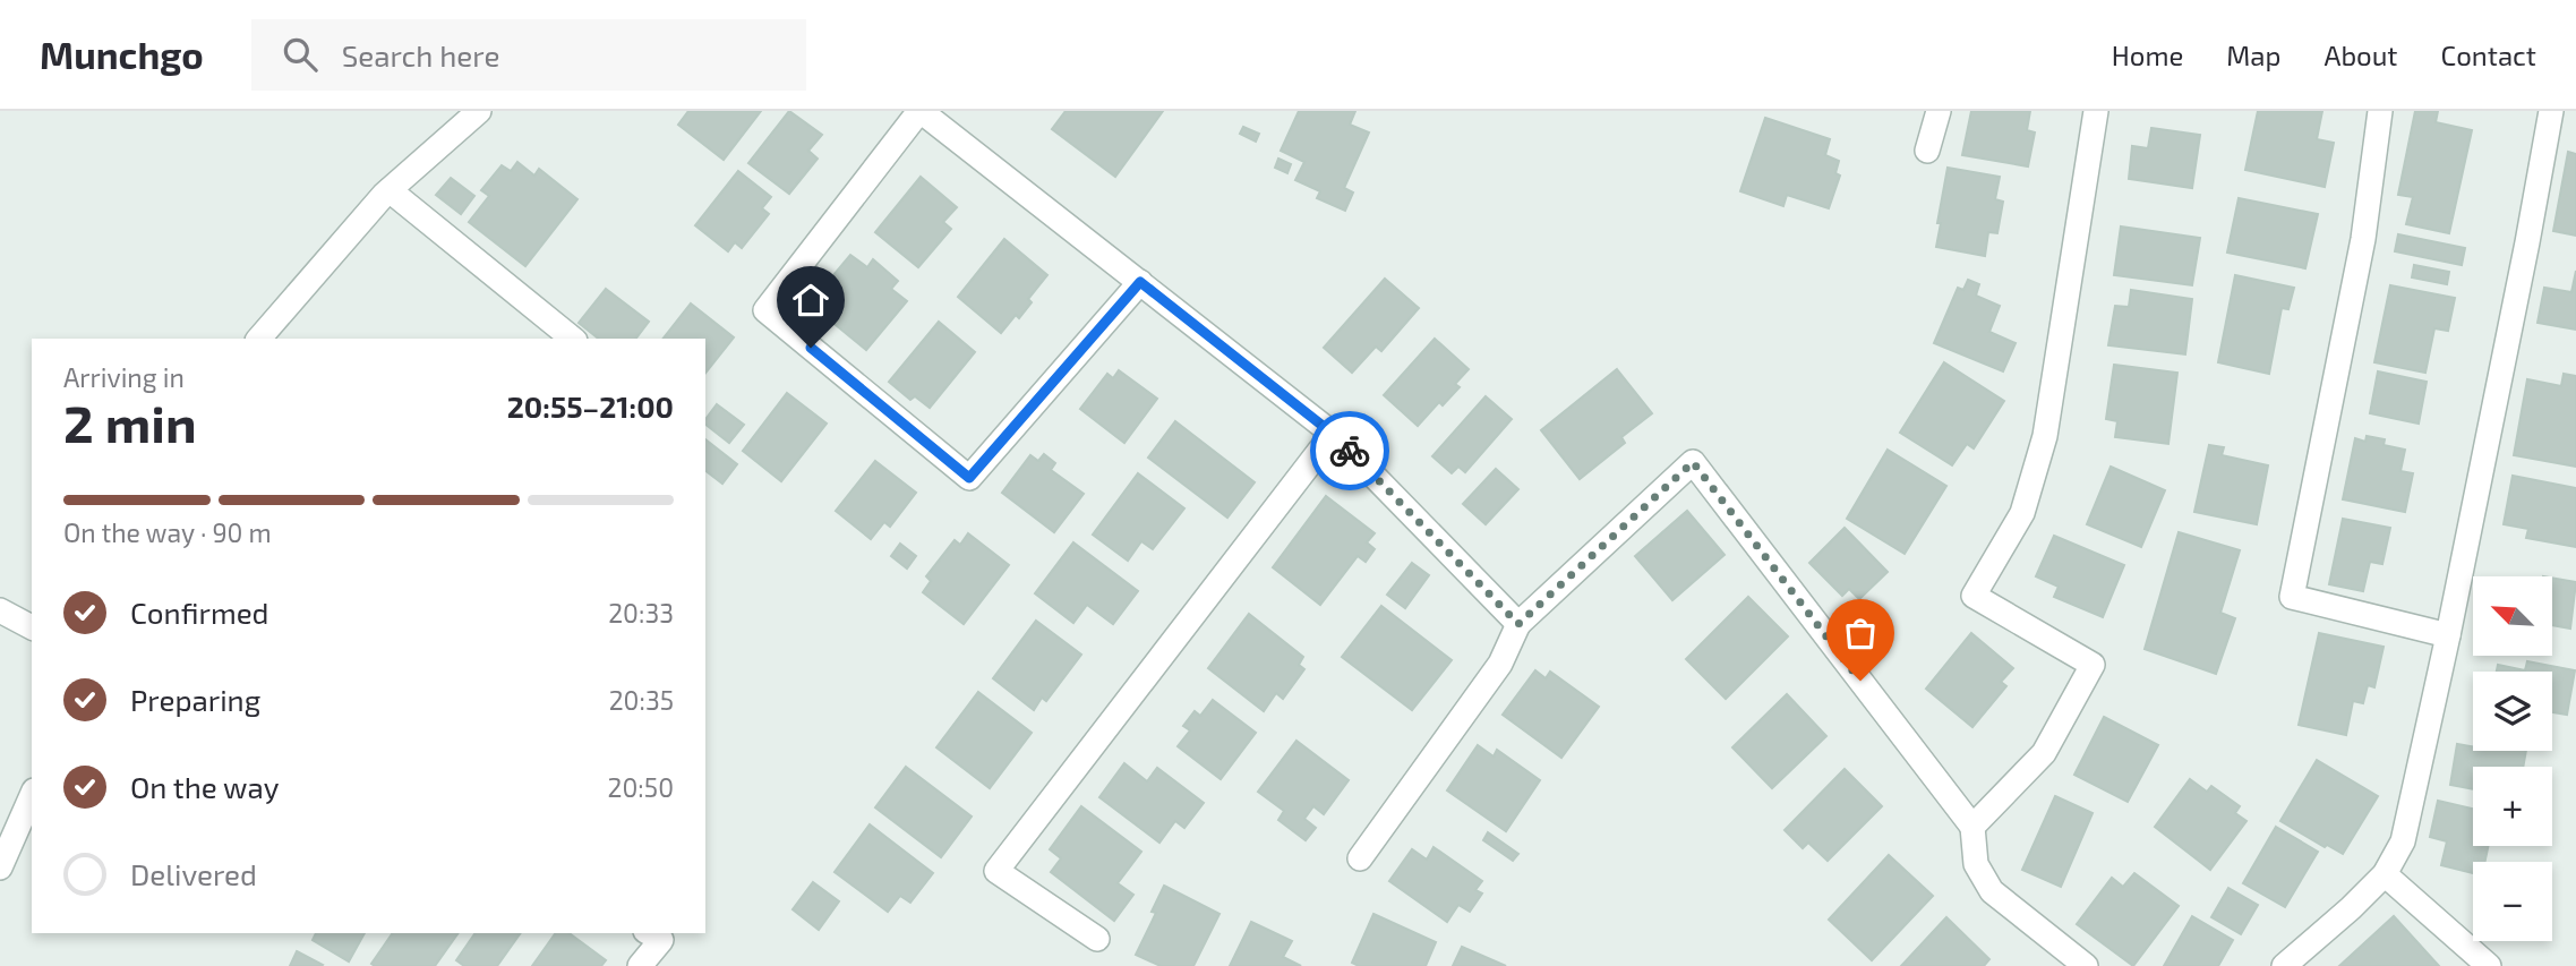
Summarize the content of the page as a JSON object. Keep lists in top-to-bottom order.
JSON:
{
  "north": "top left",
  "page": {
    "header": "Munchgo",
    "search": "Search here",
    "nav": [
      "Home",
      "Map",
      "About",
      "Contact"
    ],
    "heading": ["2 min", "Arriving in", "20:55–21:00"],
    "bar": "On the way · 90 m",
    "list": [
      ["Confirmed", "20:33"],
      ["Preparing", "20:35"],
      ["On the way", "20:50"],
      "Delivered"
    ],
    "map_buttons": ["+", "−"]
  }
}
